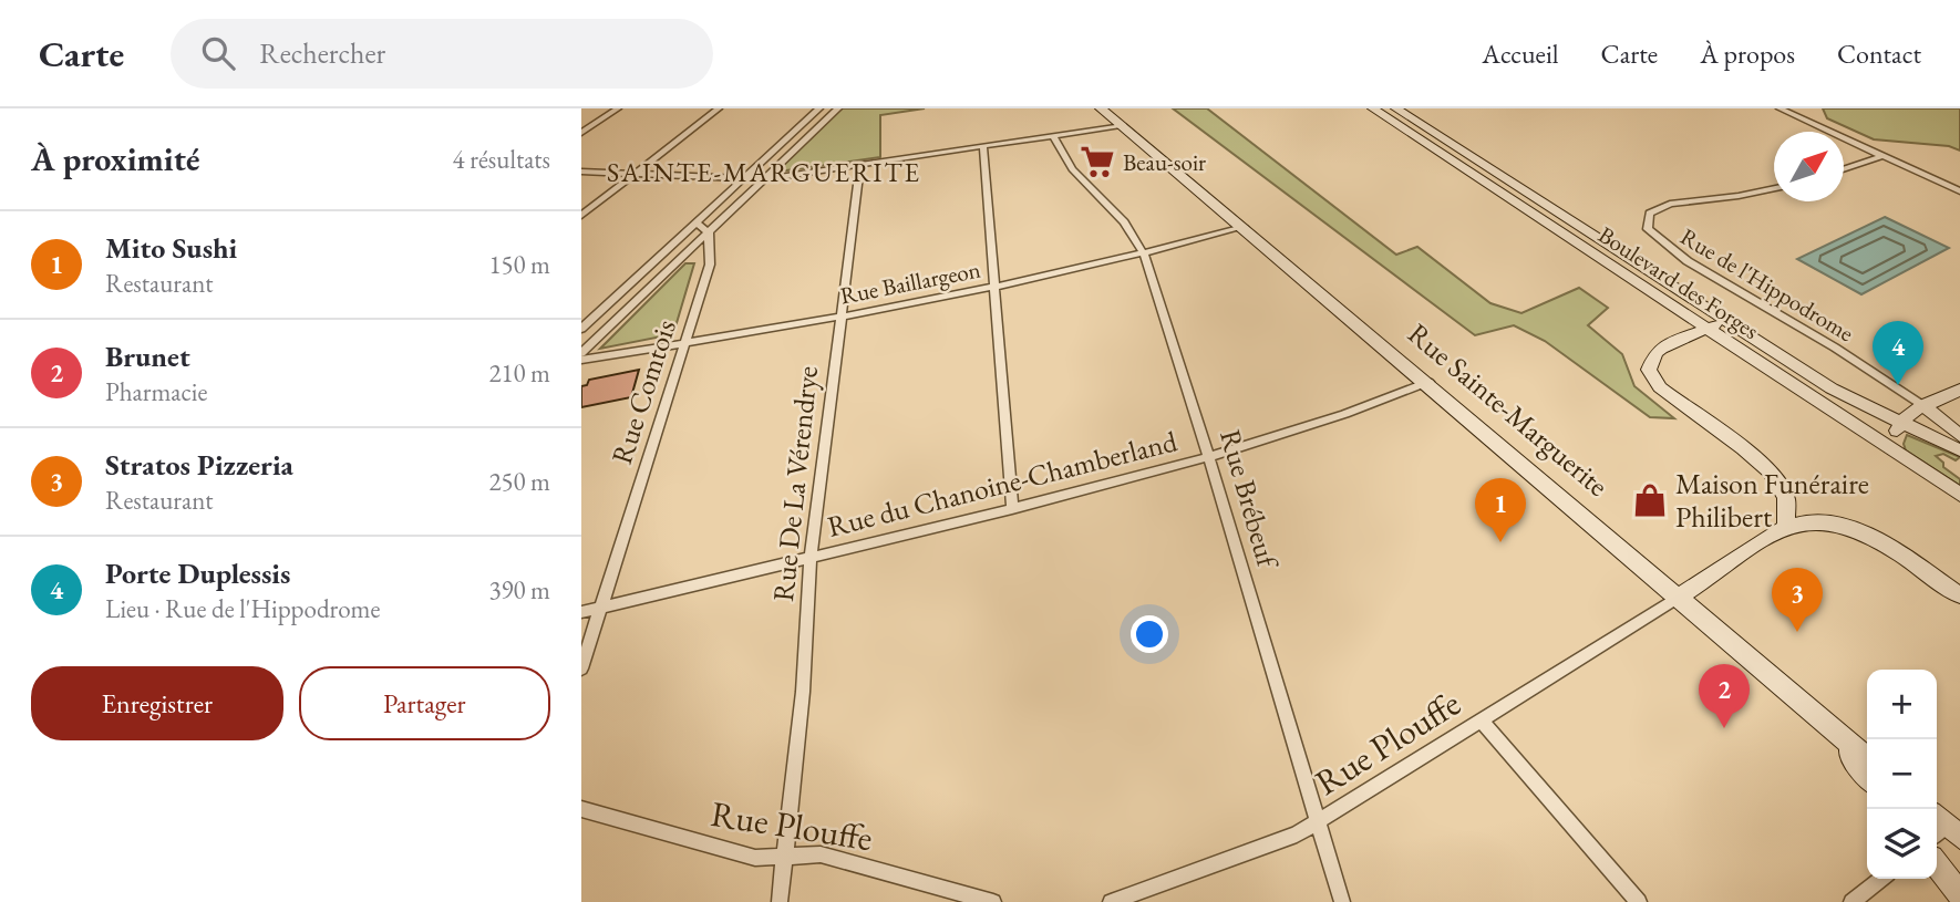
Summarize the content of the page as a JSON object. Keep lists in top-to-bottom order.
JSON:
{
  "streets": {
    "street": [
      "Rue Baillargeon",
      "Boulevard des Forges",
      "Rue de l'Hippodrome",
      "Rue Comtois",
      "Rue Sainte-Marguerite",
      "Rue De La Vérendrye",
      "Rue du Chanoine-Chamberland",
      "Rue Brébeuf",
      "Rue Plouffe"
    ]
  },
  "crossings": [
    ["Rue Baillargeon", "Rue Comtois"],
    ["Rue Baillargeon", "Rue Sainte-Marguerite"],
    ["Rue Baillargeon", "Rue De La Vérendrye"],
    ["Rue Baillargeon", "Rue Brébeuf"],
    ["Rue Comtois", "Rue du Chanoine-Chamberland"],
    ["Rue Sainte-Marguerite", "Rue du Chanoine-Chamberland"],
    ["Rue Sainte-Marguerite", "Rue Plouffe"],
    ["Rue De La Vérendrye", "Rue du Chanoine-Chamberland"],
    ["Rue De La Vérendrye", "Rue Plouffe"],
    ["Rue du Chanoine-Chamberland", "Rue Brébeuf"],
    ["Rue Brébeuf", "Rue Plouffe"]
  ],
  "districts": ["SAINTE-MARGUERITE"],
  "places": {
    "supermarket": ["Beau-soir"],
    "shop": ["Maison Funéraire Philibert"]
  },
  "north": "top right",
  "page": {
    "header": "Carte",
    "search": "Rechercher",
    "nav": [
      "Accueil",
      "Carte",
      "À propos",
      "Contact"
    ],
    "heading": ["À proximité", "4 résultats"],
    "list": [
      {
        "mark": "1",
        "name": "Mito Sushi",
        "note": "Restaurant",
        "value": "150 m"
      },
      {
        "mark": "2",
        "name": "Brunet",
        "note": "Pharmacie",
        "value": "210 m"
      },
      {
        "mark": "3",
        "name": "Stratos Pizzeria",
        "note": "Restaurant",
        "value": "250 m"
      },
      {
        "mark": "4",
        "name": "Porte Duplessis",
        "note": "Lieu · Rue de l'Hippodrome",
        "value": "390 m"
      }
    ],
    "pins": [
      "4",
      "1",
      "3",
      "2"
    ],
    "buttons": ["Enregistrer", "Partager"],
    "map_buttons": ["+", "−"]
  }
}
